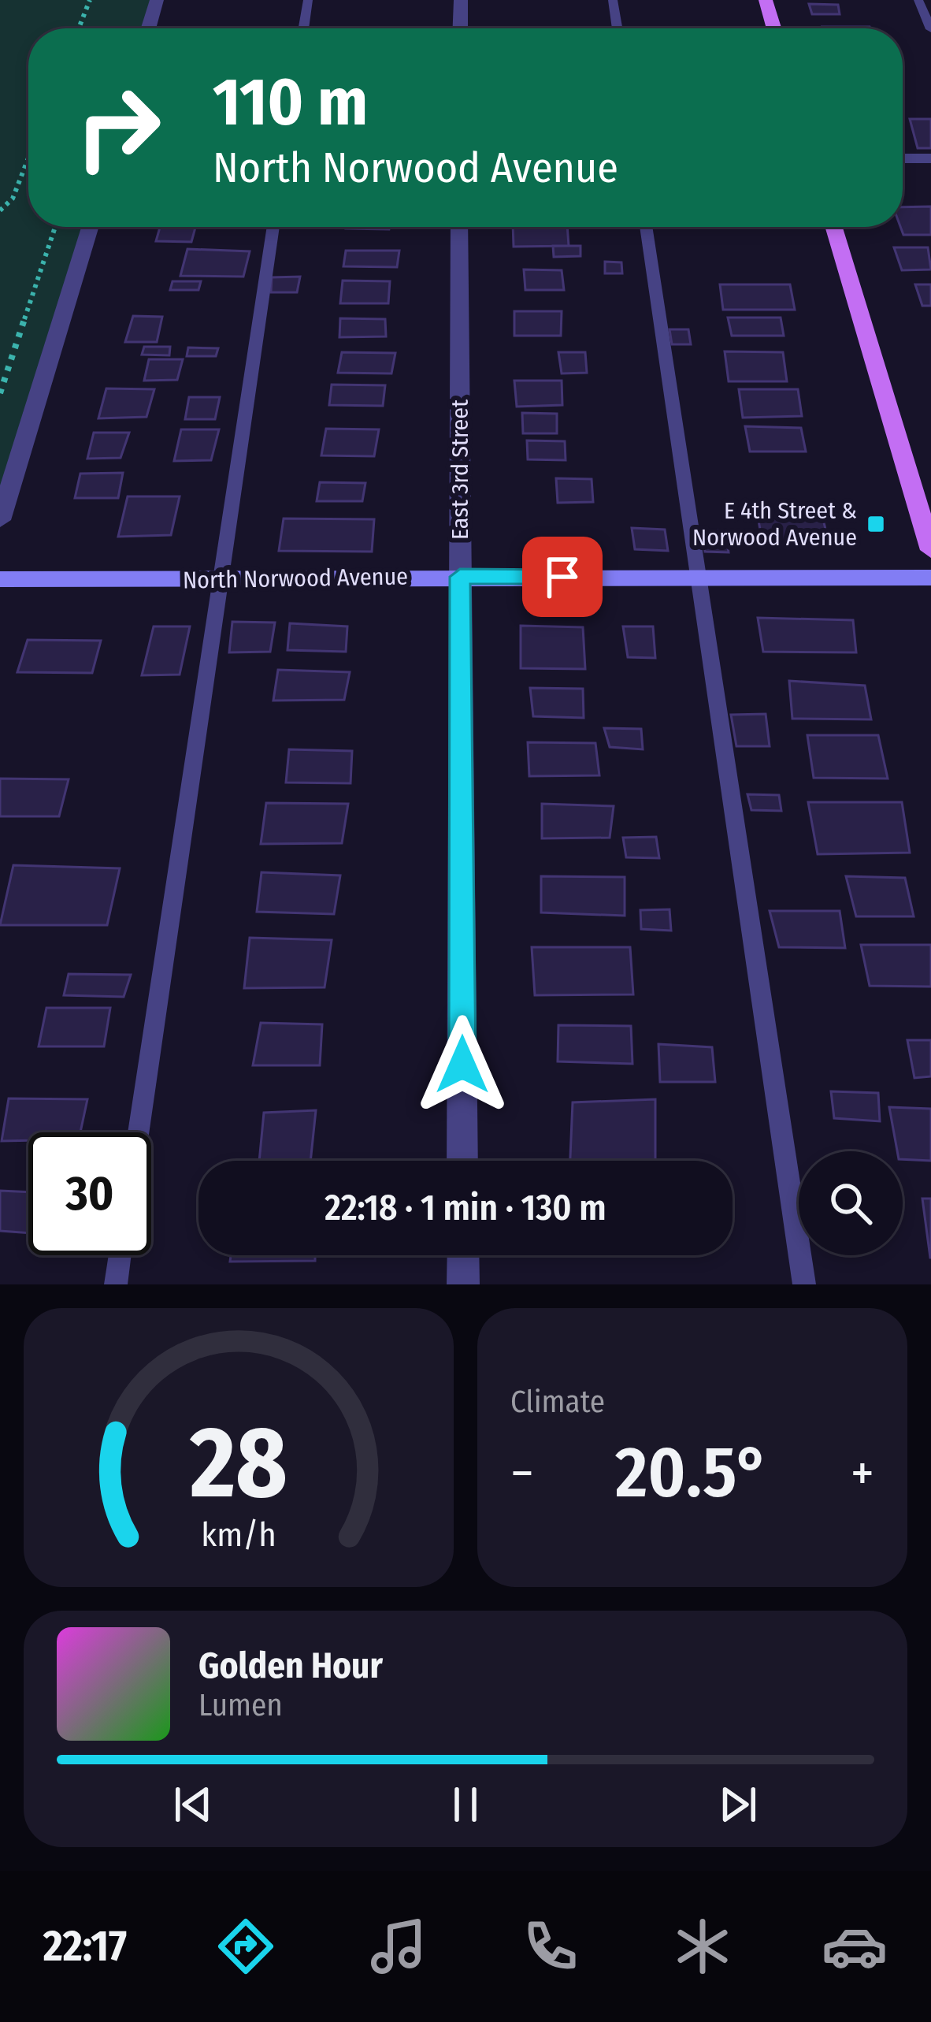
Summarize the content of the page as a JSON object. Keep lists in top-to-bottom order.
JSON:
{
  "streets": {
    "street": ["East 3rd Street", "North Norwood Avenue"]
  },
  "crossings": [
    ["East 3rd Street", "North Norwood Avenue"]
  ],
  "places": {
    "transit": ["E 4th Street & Norwood Avenue"]
  },
  "page": {
    "turn": ["110 m", "North Norwood Avenue"],
    "limit": "30",
    "trip": "22:18 · 1 min · 130 m",
    "tile": "Climate",
    "heat": ["−", "20.5°", "+"],
    "song": ["Golden Hour", "Lumen"],
    "tabs": "22:17",
    "gauge": ["28", "km/h"]
  }
}
